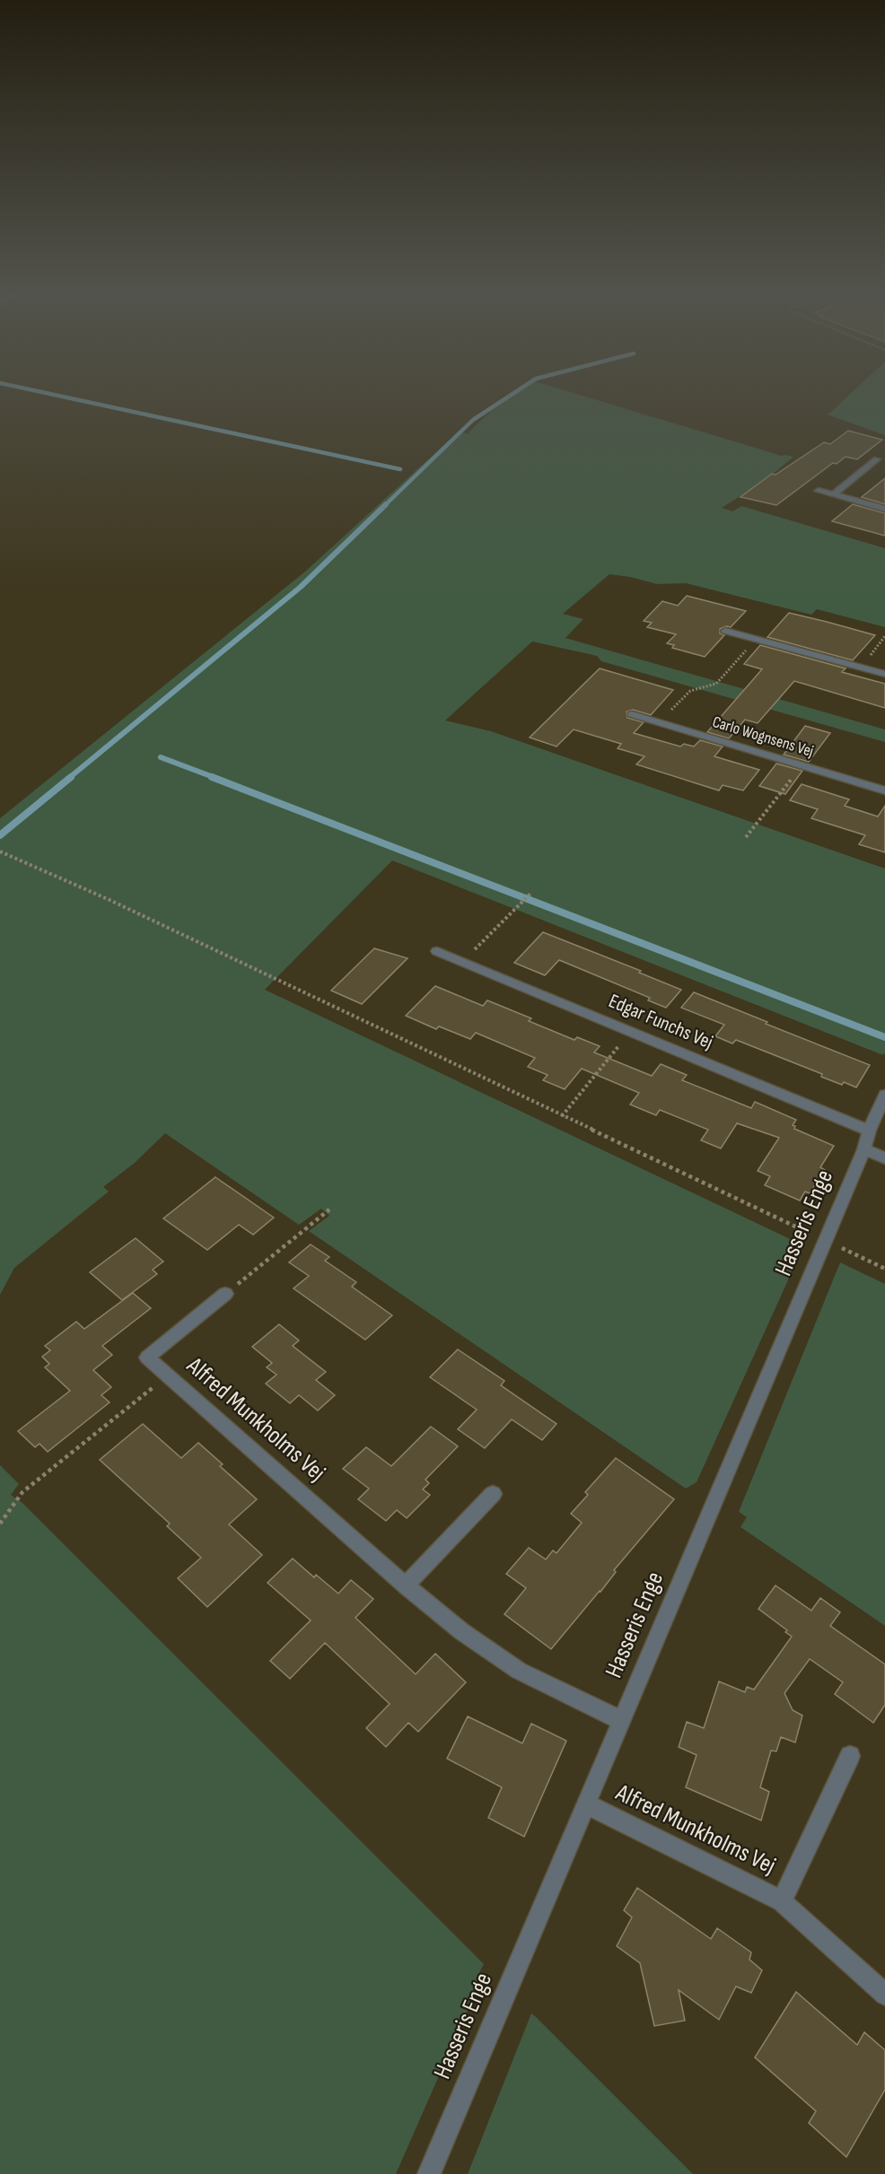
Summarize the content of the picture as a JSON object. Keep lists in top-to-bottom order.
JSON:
{
  "streets": {
    "street": [
      "Carlo Wognsens Vej",
      "Edgar Funchs Vej",
      "Hasseris Enge",
      "Alfred Munkholms Vej"
    ]
  },
  "crossings": [
    ["Edgar Funchs Vej", "Hasseris Enge"],
    ["Hasseris Enge", "Alfred Munkholms Vej"]
  ]
}
